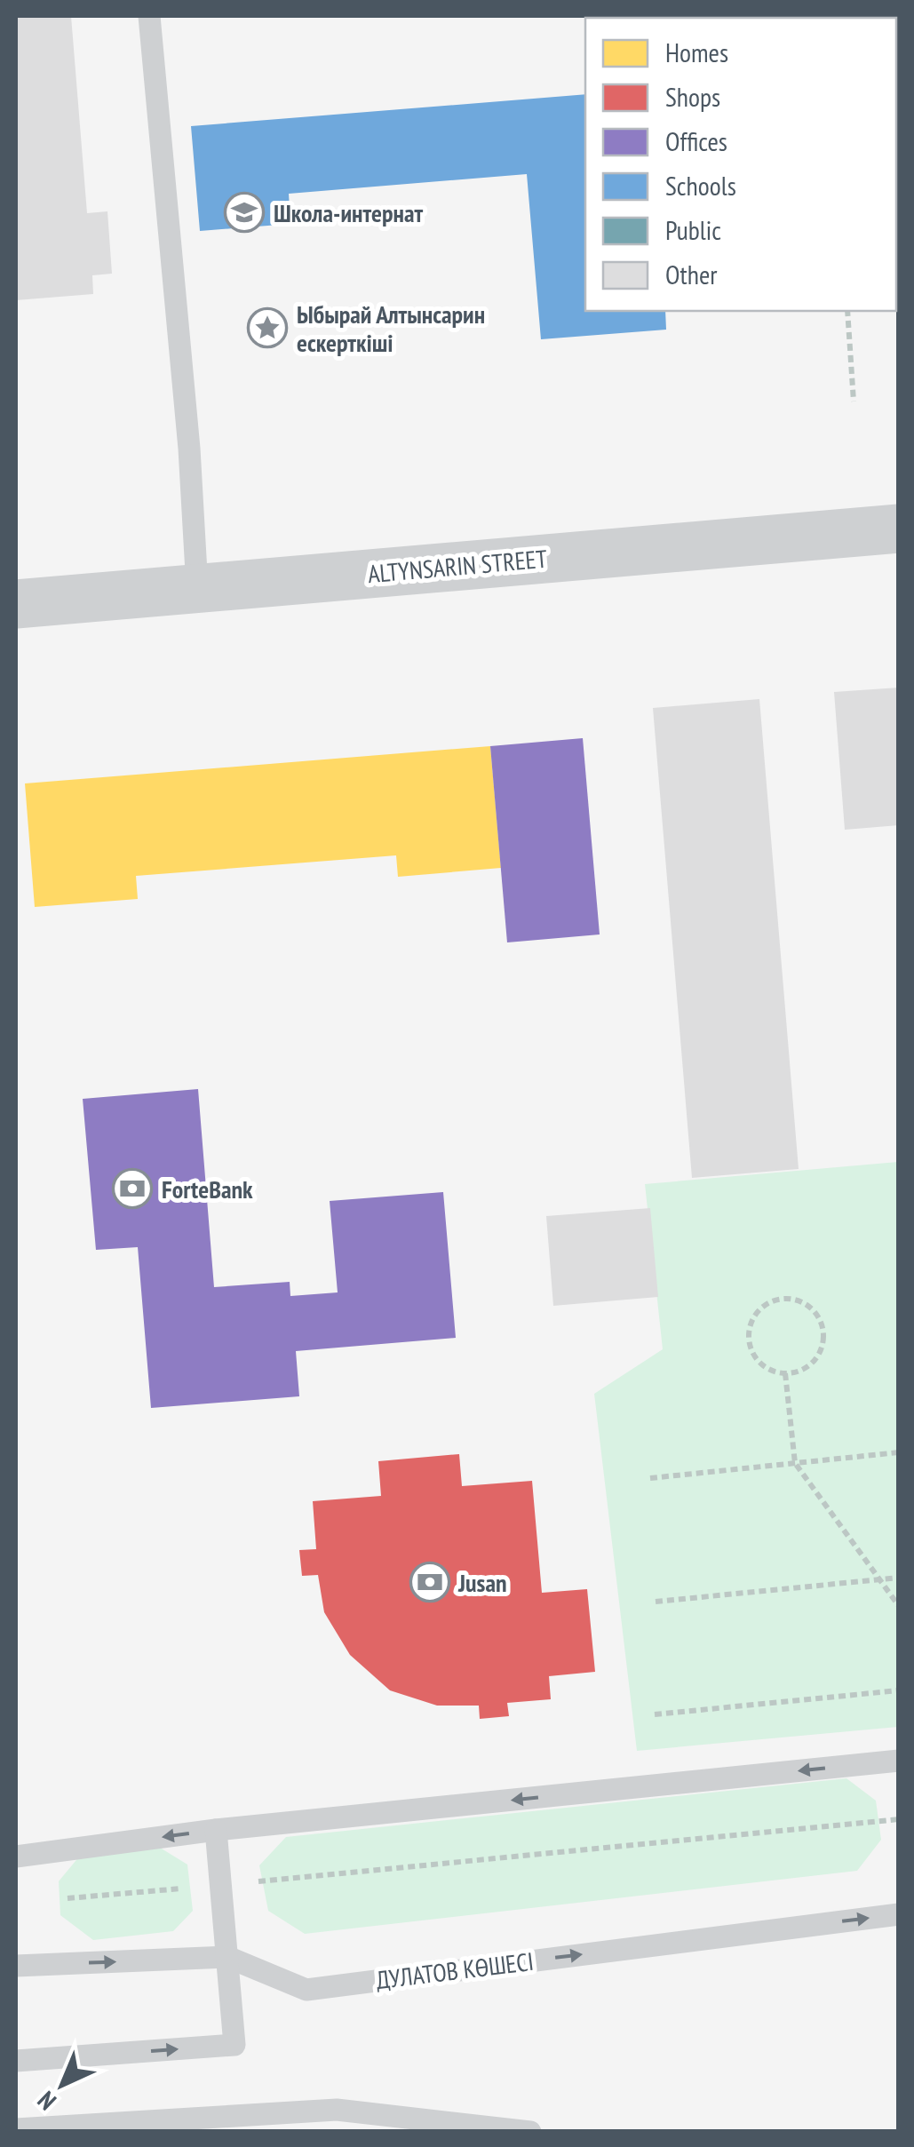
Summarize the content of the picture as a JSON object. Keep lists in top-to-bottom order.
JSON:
{
  "streets": {
    "street": ["ALTYNSARIN STREET"],
    "lane": ["ДУЛАТОВ КӨШЕСІ"]
  },
  "places": {
    "school or university": ["Школа-интернат"],
    "place": ["Ыбырай Алтынсарин ескерткіші"],
    "bank": ["ForteBank", "Jusan"]
  },
  "legend": [
    "Homes",
    "Shops",
    "Offices",
    "Schools",
    "Public",
    "Other"
  ],
  "north": "bottom left"
}
